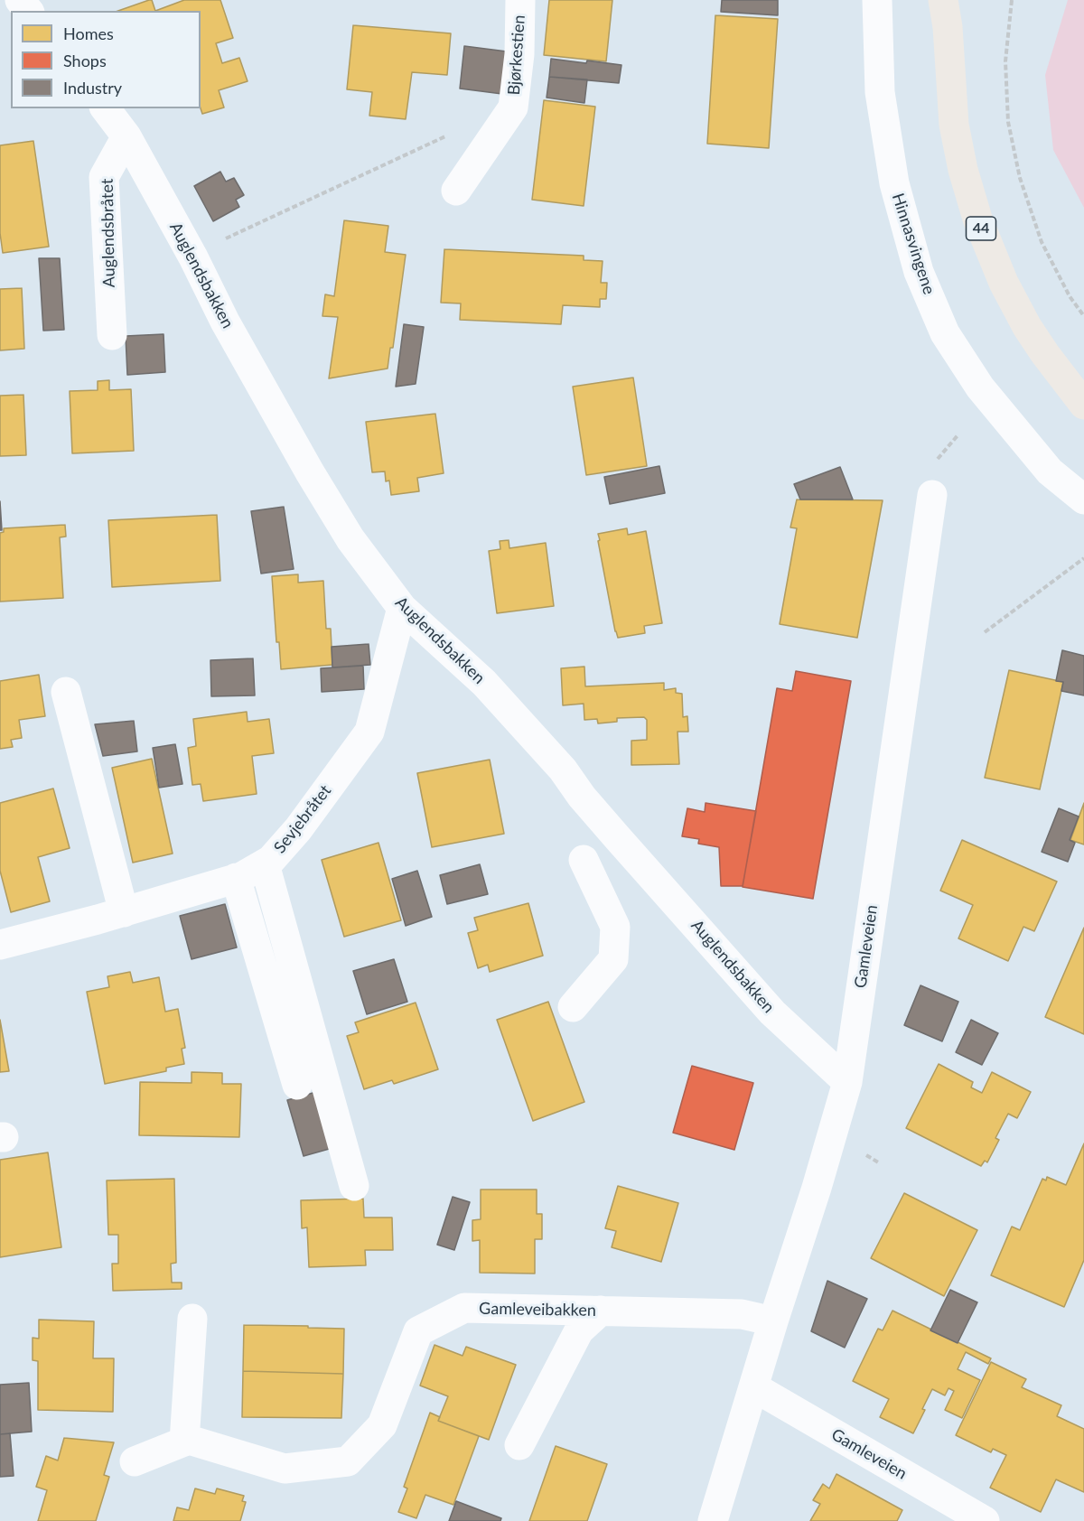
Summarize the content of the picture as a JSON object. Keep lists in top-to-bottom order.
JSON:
{
  "streets": {
    "main road": ["44"],
    "street": [
      "Bjørkestien",
      "Auglendsbråtet",
      "Hinnasvingene",
      "Auglendsbakken",
      "Sevjebråtet",
      "Gamleveien",
      "Gamleveibakken"
    ]
  },
  "crossings": [
    ["Auglendsbråtet", "Auglendsbakken"],
    ["Auglendsbakken", "Sevjebråtet"],
    ["Auglendsbakken", "Gamleveien"],
    ["Gamleveien", "Gamleveibakken"]
  ],
  "legend": ["Homes", "Shops", "Industry"]
}
